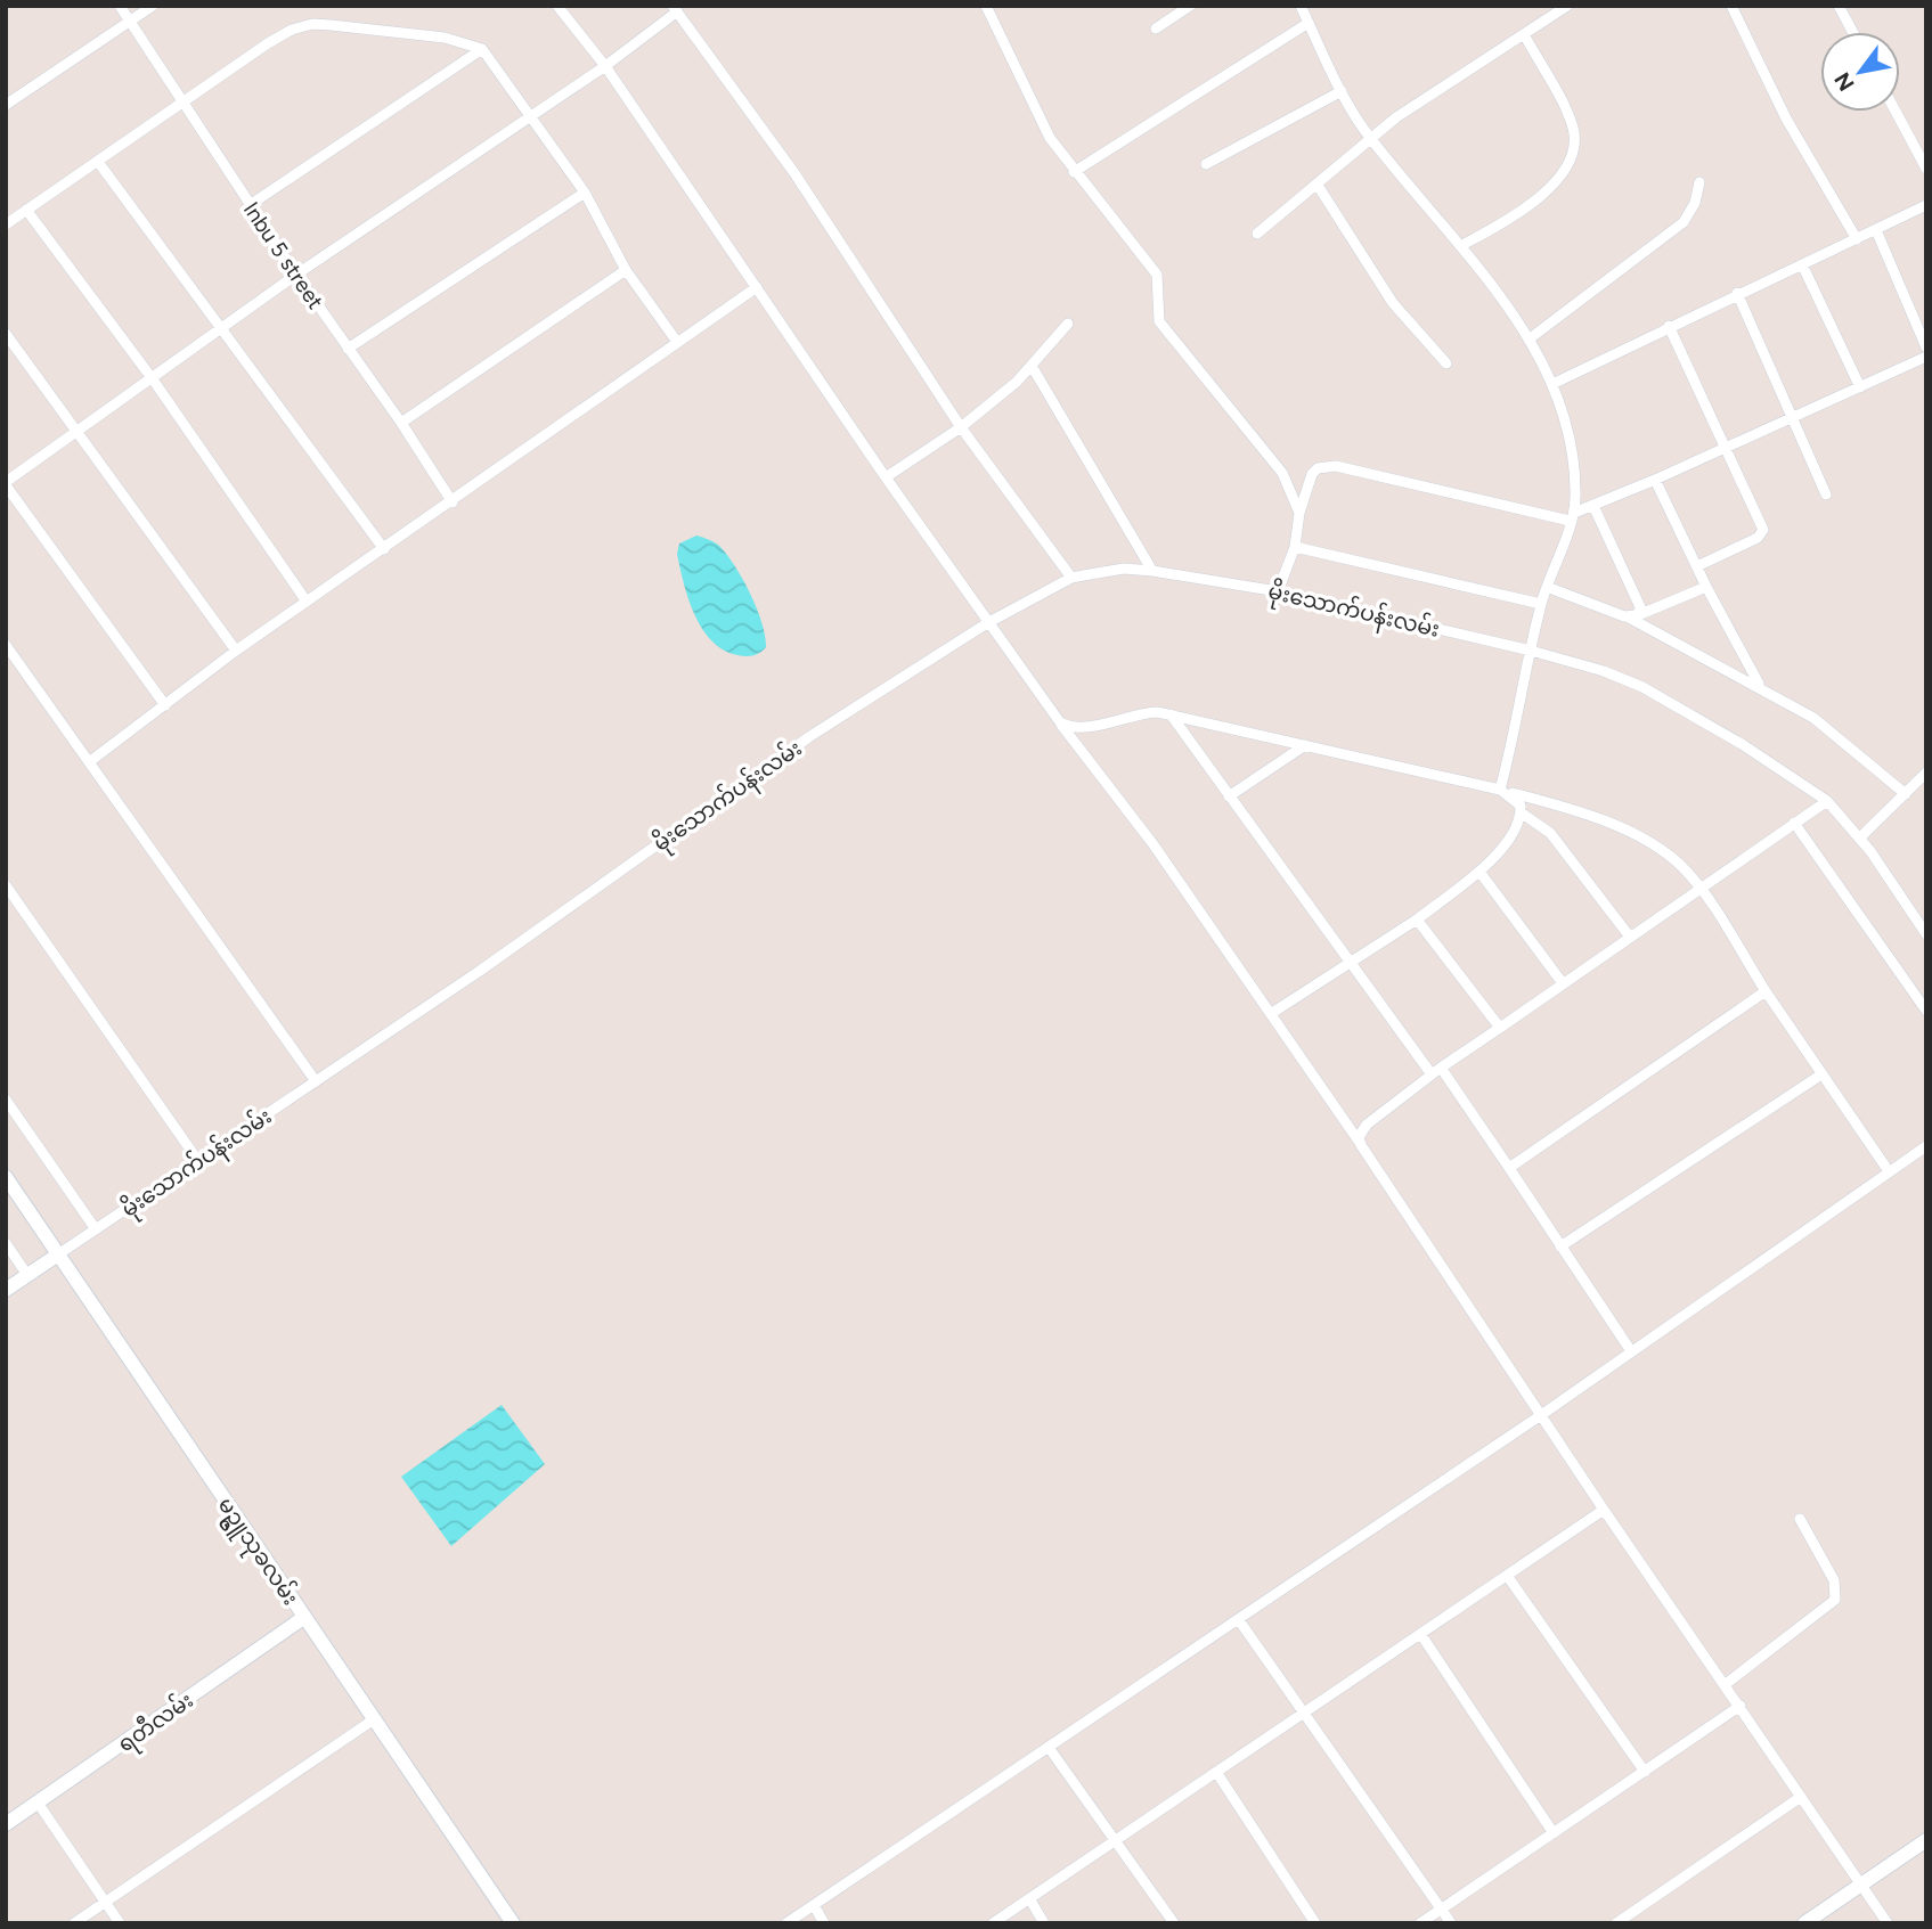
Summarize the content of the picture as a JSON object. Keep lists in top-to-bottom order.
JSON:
{
  "streets": {
    "street": [
      "Inbu 5 street",
      "မိုးသောက်ပန်းလမ်း",
      "မဥ္ဇူသုခလမ်း",
      "ရတီလမ်း"
    ]
  },
  "crossings": [
    ["မိုးသောက်ပန်းလမ်း", "မဥ္ဇူသုခလမ်း"],
    ["မဥ္ဇူသုခလမ်း", "ရတီလမ်း"]
  ],
  "north": "bottom left"
}
